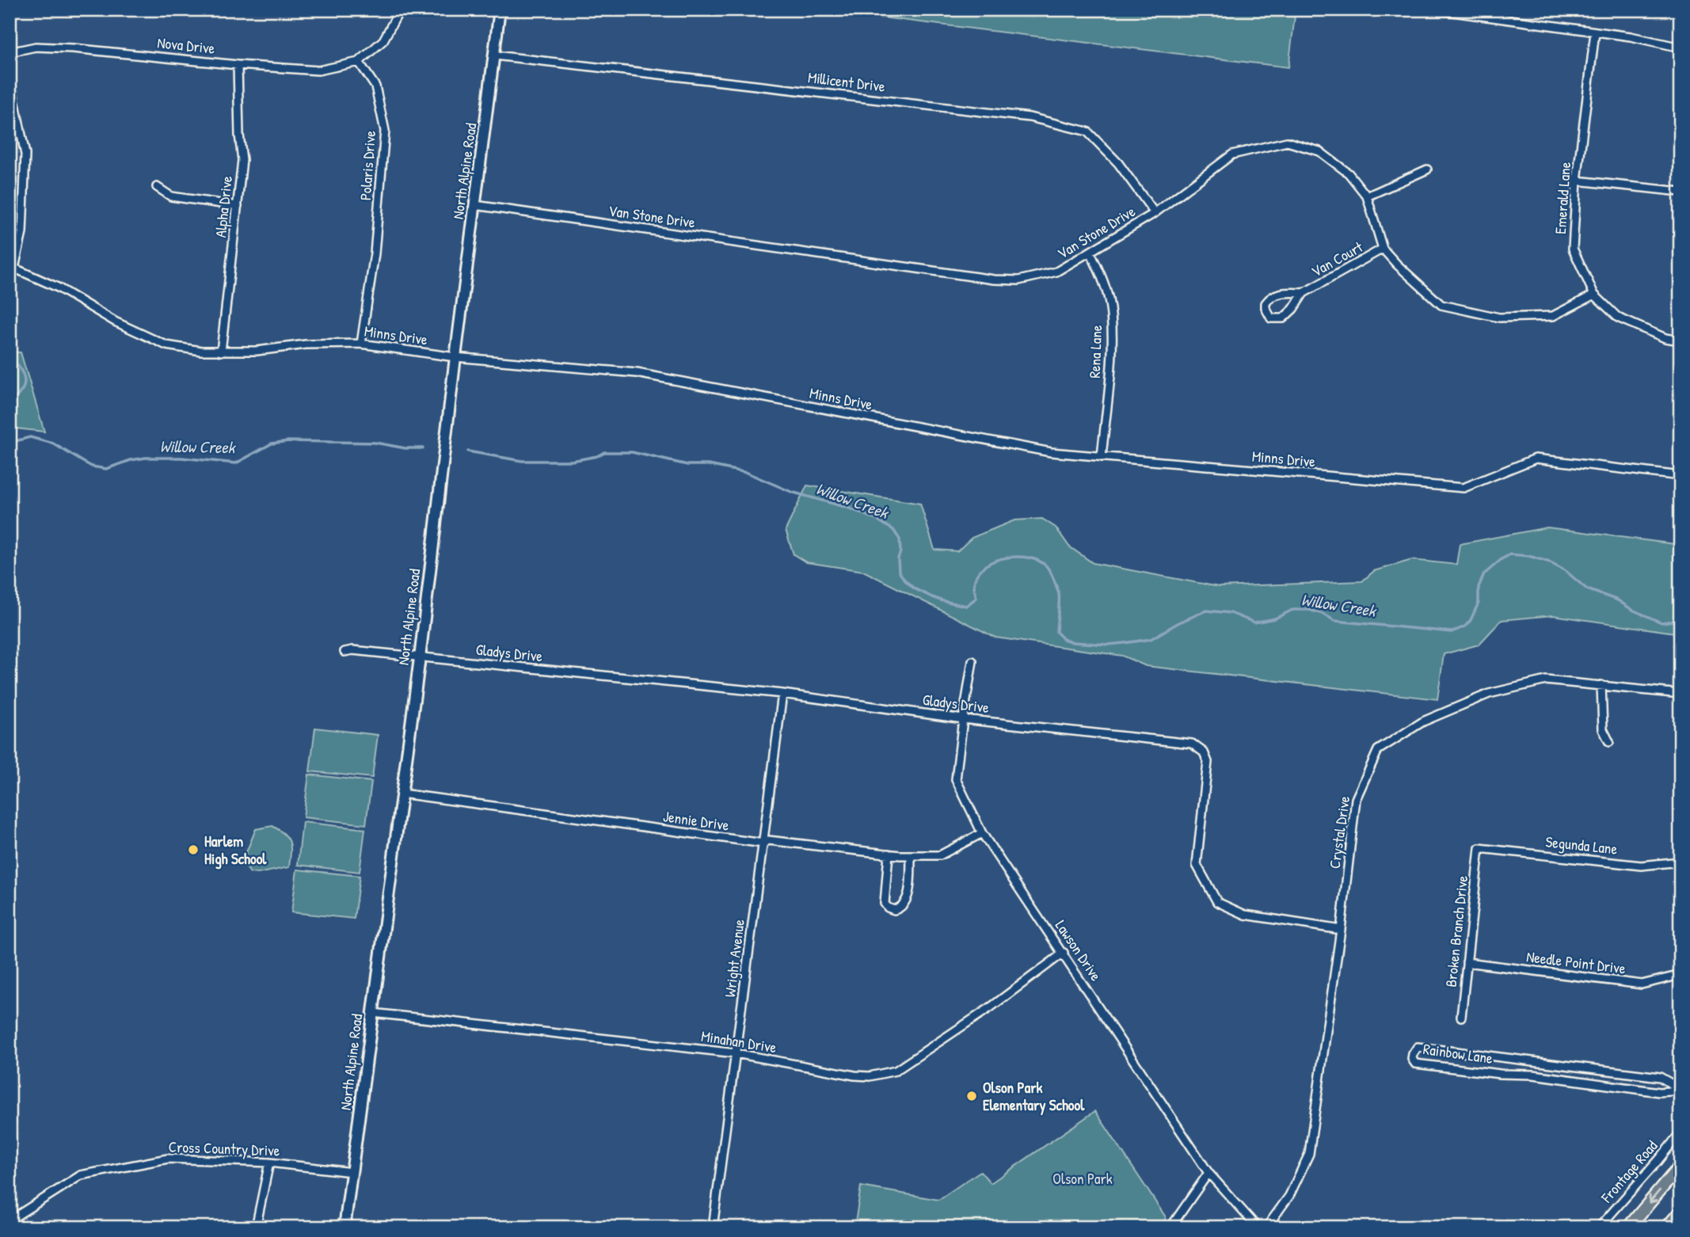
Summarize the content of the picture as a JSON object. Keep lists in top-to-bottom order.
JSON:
{
  "streets": {
    "main road": ["North Alpine Road"],
    "street": [
      "Nova Drive",
      "Millicent Drive",
      "Polaris Drive",
      "Emerald Lane",
      "Alpha Drive",
      "Van Stone Drive",
      "Van Court",
      "Minns Drive",
      "Rena Lane",
      "Gladys Drive",
      "Jennie Drive",
      "Crystal Drive",
      "Segunda Lane",
      "Broken Branch Drive",
      "Lawson Drive",
      "Wright Avenue",
      "Needle Point Drive",
      "Minahan Drive",
      "Rainbow Lane",
      "Cross Country Drive",
      "Frontage Road"
    ]
  },
  "crossings": [
    ["Nova Drive", "Polaris Drive"],
    ["Nova Drive", "Alpha Drive"],
    ["Millicent Drive", "North Alpine Road"],
    ["Millicent Drive", "Van Stone Drive"],
    ["Polaris Drive", "Minns Drive"],
    ["North Alpine Road", "Van Stone Drive"],
    ["North Alpine Road", "Minns Drive"],
    ["North Alpine Road", "Gladys Drive"],
    ["North Alpine Road", "Jennie Drive"],
    ["North Alpine Road", "Minahan Drive"],
    ["North Alpine Road", "Cross Country Drive"],
    ["Emerald Lane", "Van Stone Drive"],
    ["Alpha Drive", "Minns Drive"],
    ["Van Stone Drive", "Van Court"],
    ["Van Stone Drive", "Rena Lane"],
    ["Minns Drive", "Rena Lane"],
    ["Gladys Drive", "Crystal Drive"],
    ["Gladys Drive", "Lawson Drive"],
    ["Gladys Drive", "Wright Avenue"],
    ["Jennie Drive", "Lawson Drive"],
    ["Jennie Drive", "Wright Avenue"],
    ["Segunda Lane", "Broken Branch Drive"],
    ["Broken Branch Drive", "Needle Point Drive"],
    ["Lawson Drive", "Minahan Drive"],
    ["Wright Avenue", "Minahan Drive"]
  ],
  "water": ["Willow Creek"],
  "parks": ["Olson Park"],
  "places": ["Harlem High School", "Olson Park Elementary School"]
}
